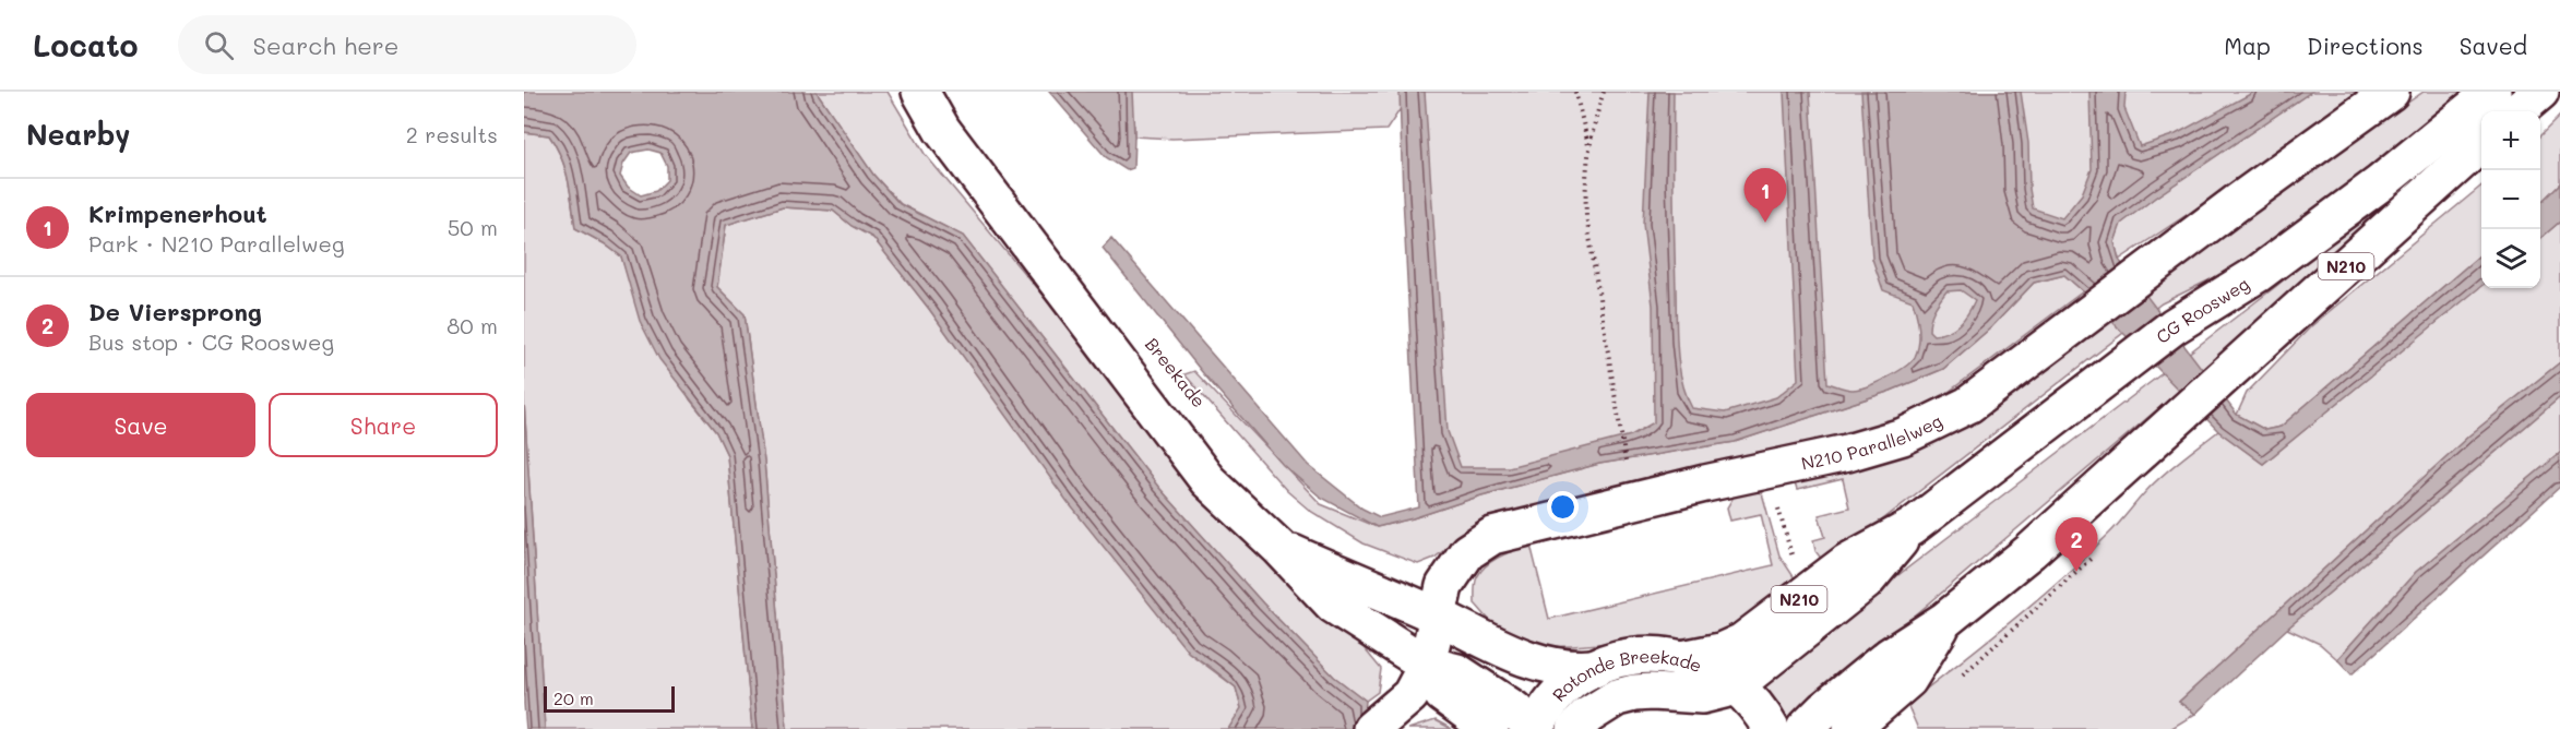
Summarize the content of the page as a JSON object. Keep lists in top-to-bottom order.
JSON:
{
  "streets": {
    "main road": [
      "N210",
      "CG Roosweg",
      "N210 Parallelweg",
      "Rotonde Breekade"
    ]
  },
  "crossings": [
    ["CG Roosweg", "Rotonde Breekade"]
  ],
  "scale_bar": "20 m",
  "page": {
    "header": "Locato",
    "search": "Search here",
    "nav": ["Map", "Directions", "Saved"],
    "heading": ["Nearby", "2 results"],
    "map_buttons": ["+", "−"],
    "pins": ["1", "2"],
    "list": [
      {
        "mark": "1",
        "name": "Krimpenerhout",
        "note": "Park · N210 Parallelweg",
        "value": "50 m"
      },
      {
        "mark": "2",
        "name": "De Viersprong",
        "note": "Bus stop · CG Roosweg",
        "value": "80 m"
      }
    ],
    "buttons": ["Save", "Share"],
    "scale": "20 m"
  }
}
